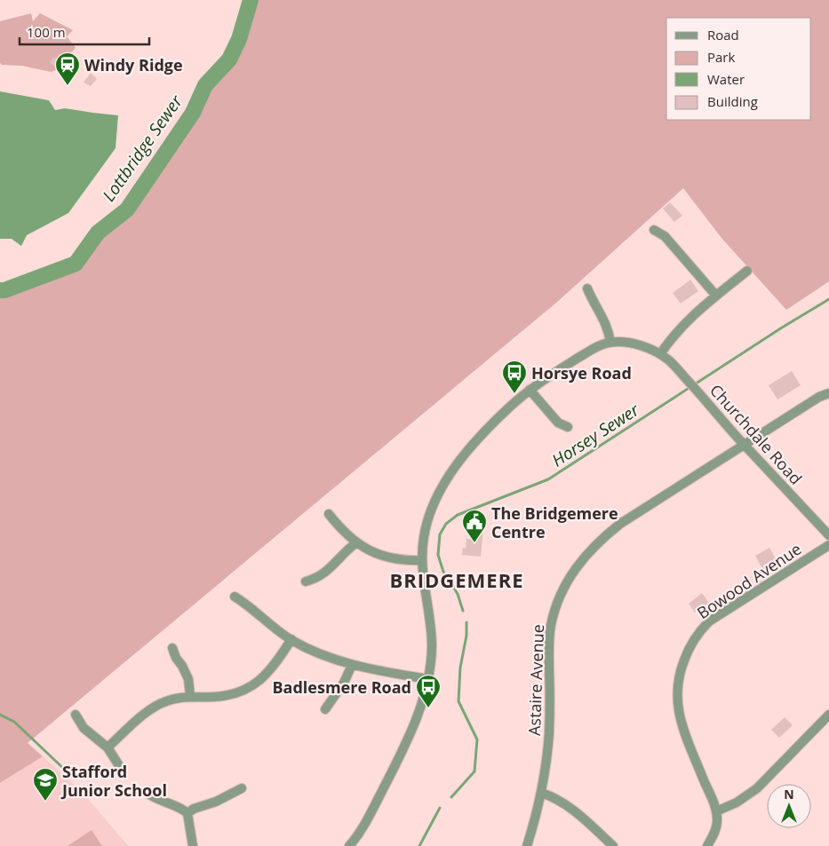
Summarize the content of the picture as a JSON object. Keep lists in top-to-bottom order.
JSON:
{
  "streets": {
    "street": ["Churchdale Road", "Bowood Avenue", "Astaire Avenue"]
  },
  "crossings": [
    ["Churchdale Road", "Astaire Avenue"]
  ],
  "districts": ["BRIDGEMERE"],
  "water": ["Lottbridge Sewer", "Horsey Sewer"],
  "places": {
    "station": ["Windy Ridge"],
    "bus stop": ["Horsye Road", "Badlesmere Road"],
    "public building": ["The Bridgemere Centre"],
    "school or university": ["Stafford Junior School"]
  },
  "legend": [
    "Road",
    "Park",
    "Water",
    "Building"
  ],
  "scale_bar": "100 m",
  "north": "top"
}
